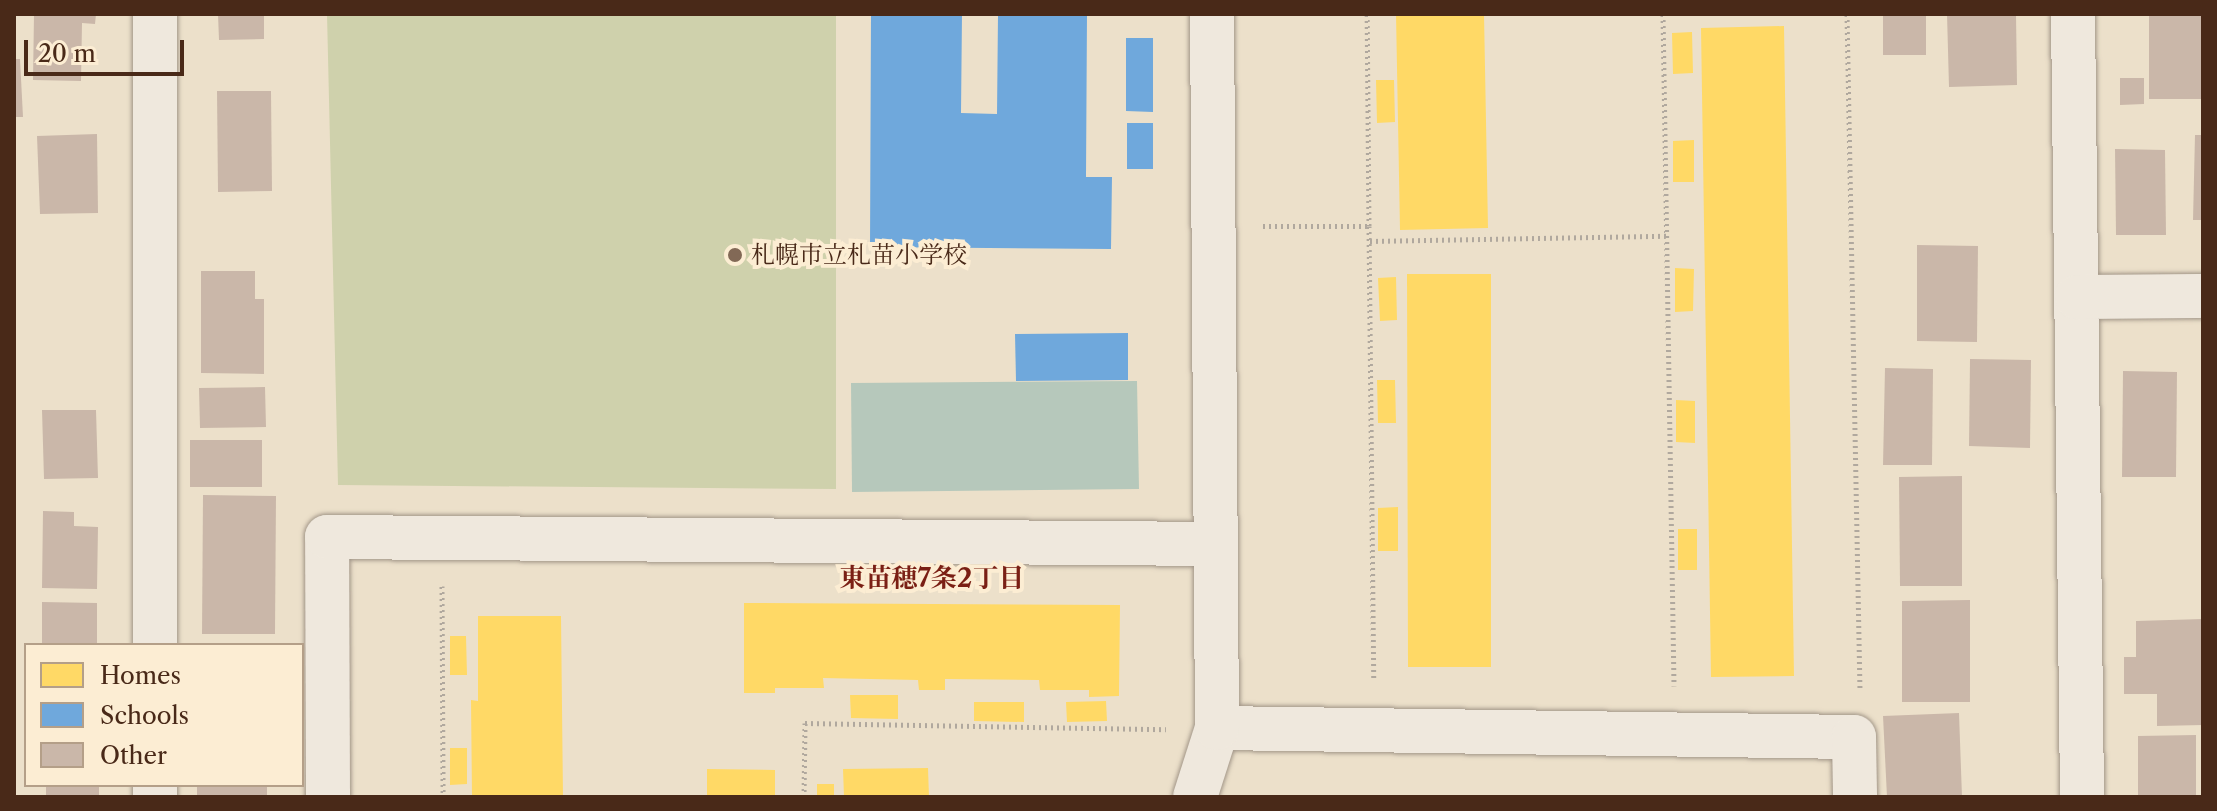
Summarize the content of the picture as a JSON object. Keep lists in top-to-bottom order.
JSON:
{
  "districts": ["東苗穂7条2丁目"],
  "places": ["札幌市立札苗小学校"],
  "legend": ["Homes", "Schools", "Other"],
  "scale_bar": "20 m"
}
